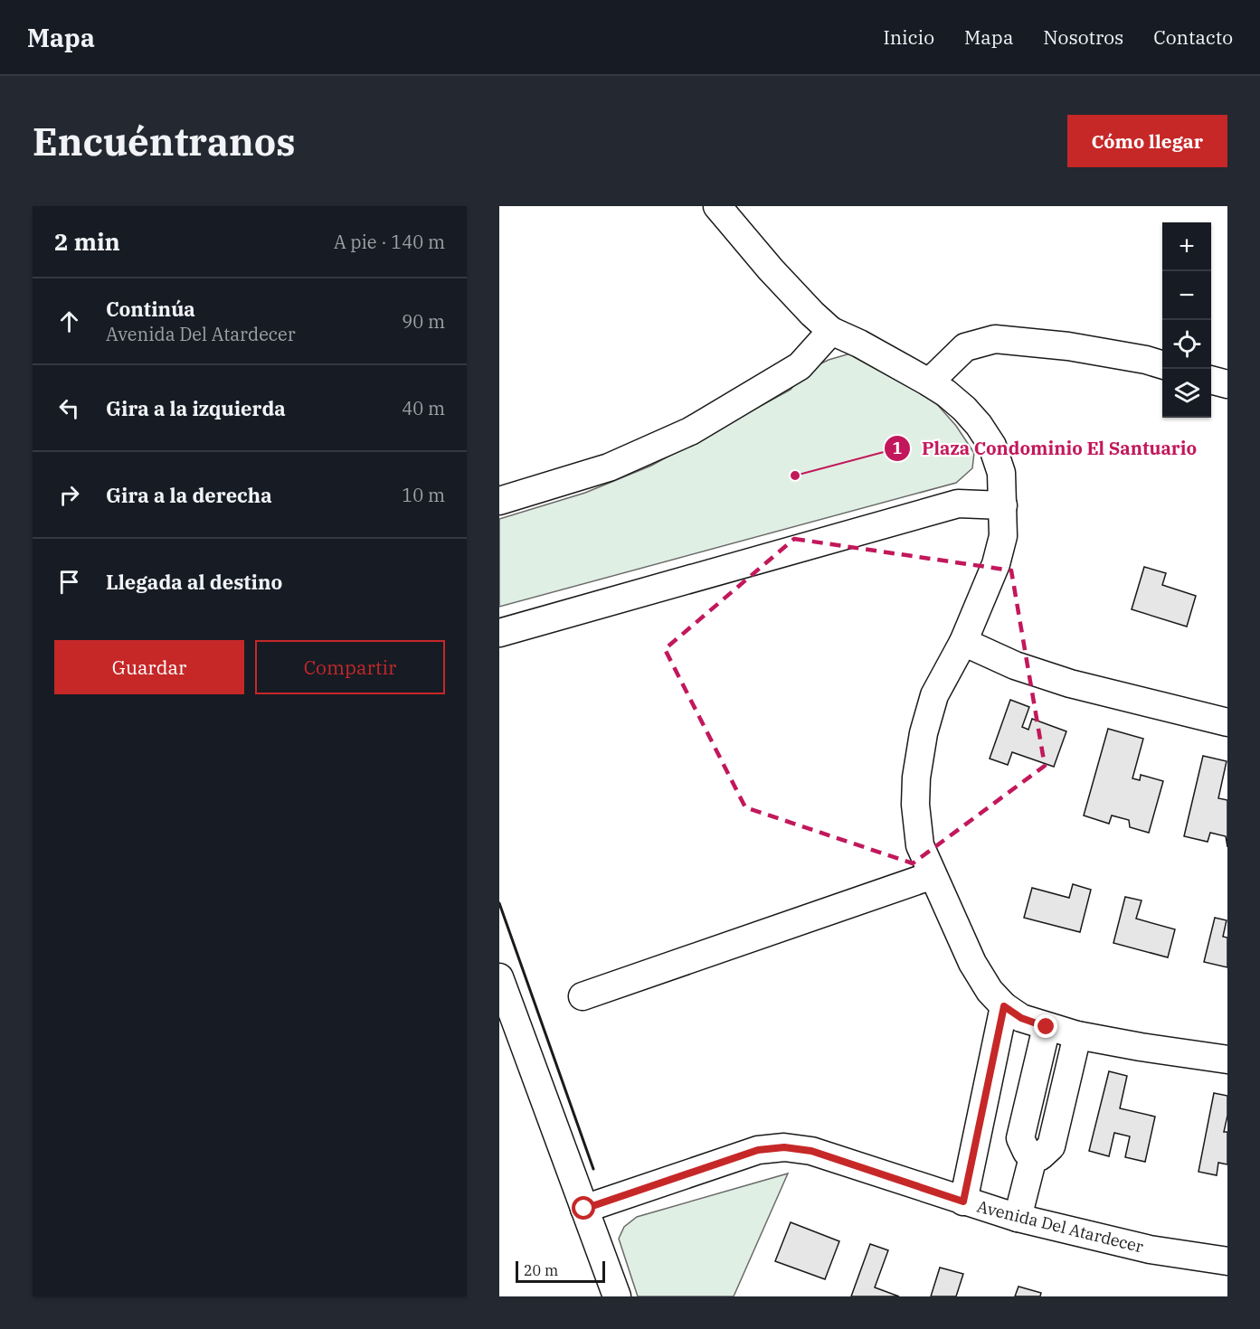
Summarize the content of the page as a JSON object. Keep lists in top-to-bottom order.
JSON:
{
  "streets": {
    "street": ["Avenida Del Atardecer"]
  },
  "places": ["Plaza Condominio El Santuario"],
  "scale_bar": "20 m",
  "page": {
    "header": "Mapa",
    "nav": [
      "Inicio",
      "Mapa",
      "Nosotros",
      "Contacto"
    ],
    "buttons": [
      "Cómo llegar",
      ["Guardar", "Compartir"]
    ],
    "title": "Encuéntranos",
    "heading": ["2 min", "A pie · 140 m"],
    "map_buttons": ["+", "−"],
    "list": [
      ["Continúa", "Avenida Del Atardecer", "90 m"],
      ["Gira a la izquierda", "40 m"],
      ["Gira a la derecha", "10 m"],
      "Llegada al destino"
    ],
    "scale": "20 m"
  }
}
